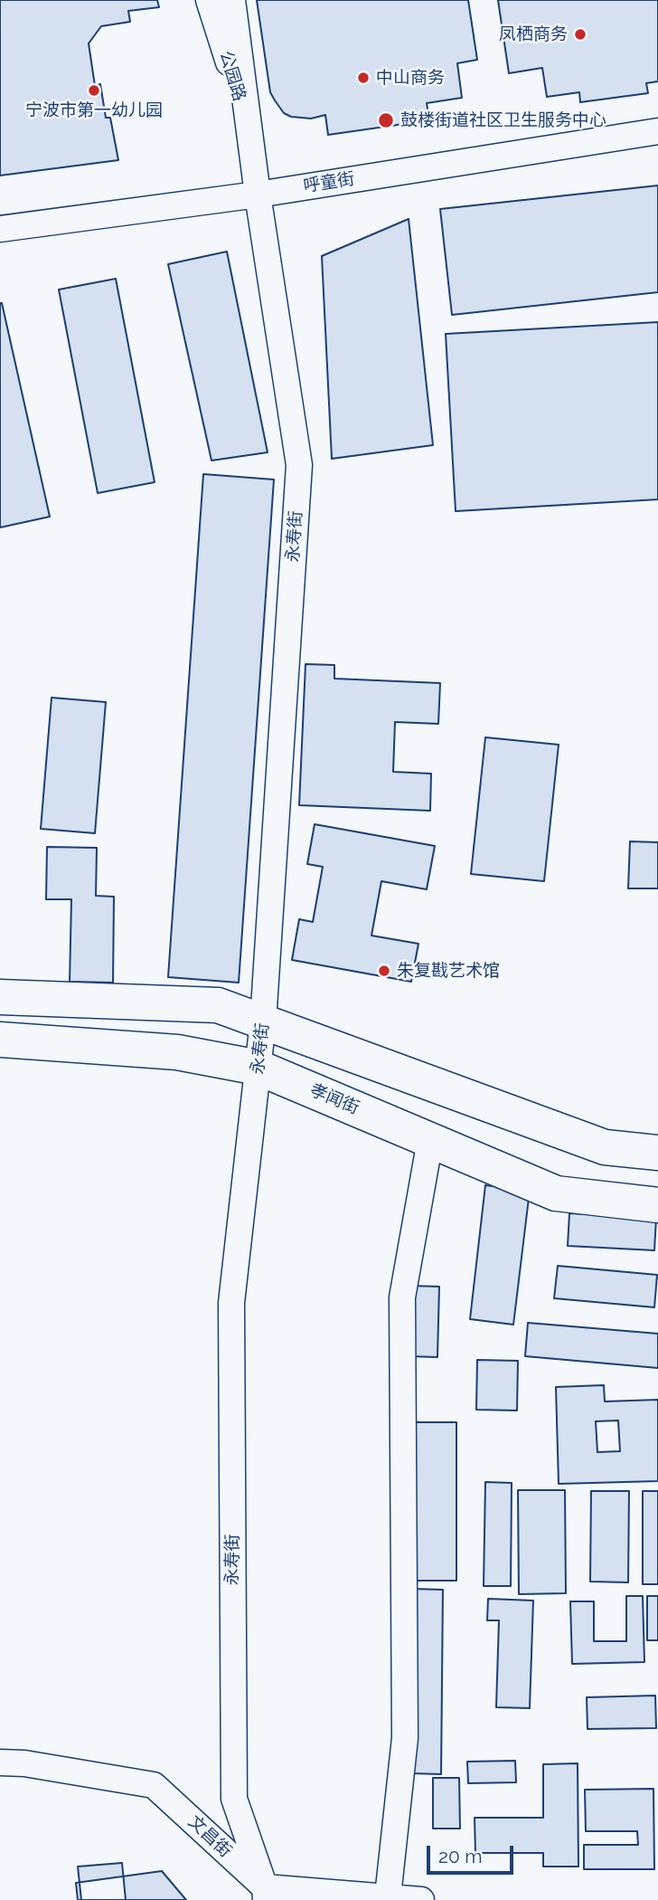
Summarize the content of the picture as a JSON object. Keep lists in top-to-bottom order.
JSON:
{
  "streets": {
    "street": [
      "公园路",
      "呼童街",
      "永寿街",
      "孝闻街",
      "文昌街"
    ]
  },
  "crossings": [
    ["公园路", "呼童街"],
    ["公园路", "永寿街"],
    ["呼童街", "永寿街"],
    ["永寿街", "孝闻街"],
    ["永寿街", "文昌街"]
  ],
  "places": [
    "凤栖商务",
    "中山商务",
    "宁波市第一幼儿园",
    "鼓楼街道社区卫生服务中心",
    "朱复戡艺术馆"
  ],
  "scale_bar": "20 m"
}
